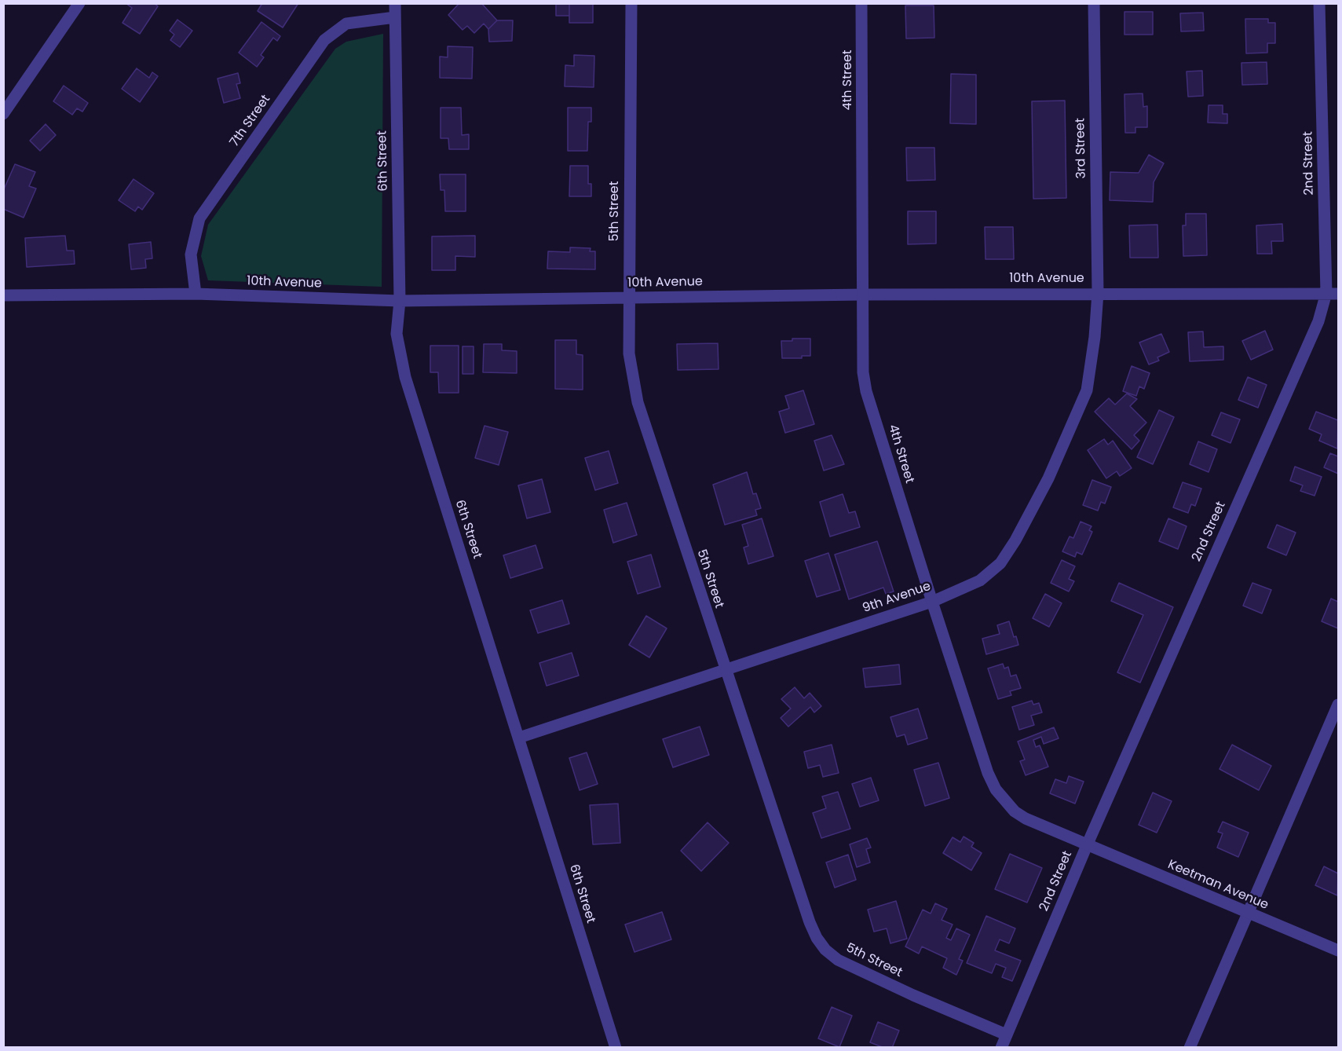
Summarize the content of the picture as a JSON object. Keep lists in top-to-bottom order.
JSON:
{
  "streets": {
    "street": [
      "4th Street",
      "7th Street",
      "3rd Street",
      "6th Street",
      "2nd Street",
      "5th Street",
      "10th Avenue",
      "9th Avenue",
      "Keetman Avenue"
    ]
  },
  "crossings": [
    ["4th Street", "2nd Street"],
    ["4th Street", "10th Avenue"],
    ["4th Street", "9th Avenue"],
    ["4th Street", "Keetman Avenue"],
    ["7th Street", "6th Street"],
    ["7th Street", "10th Avenue"],
    ["3rd Street", "10th Avenue"],
    ["3rd Street", "9th Avenue"],
    ["6th Street", "10th Avenue"],
    ["6th Street", "9th Avenue"],
    ["2nd Street", "5th Street"],
    ["2nd Street", "10th Avenue"],
    ["2nd Street", "Keetman Avenue"],
    ["5th Street", "10th Avenue"],
    ["5th Street", "9th Avenue"],
    ["10th Avenue", "9th Avenue"]
  ]
}
